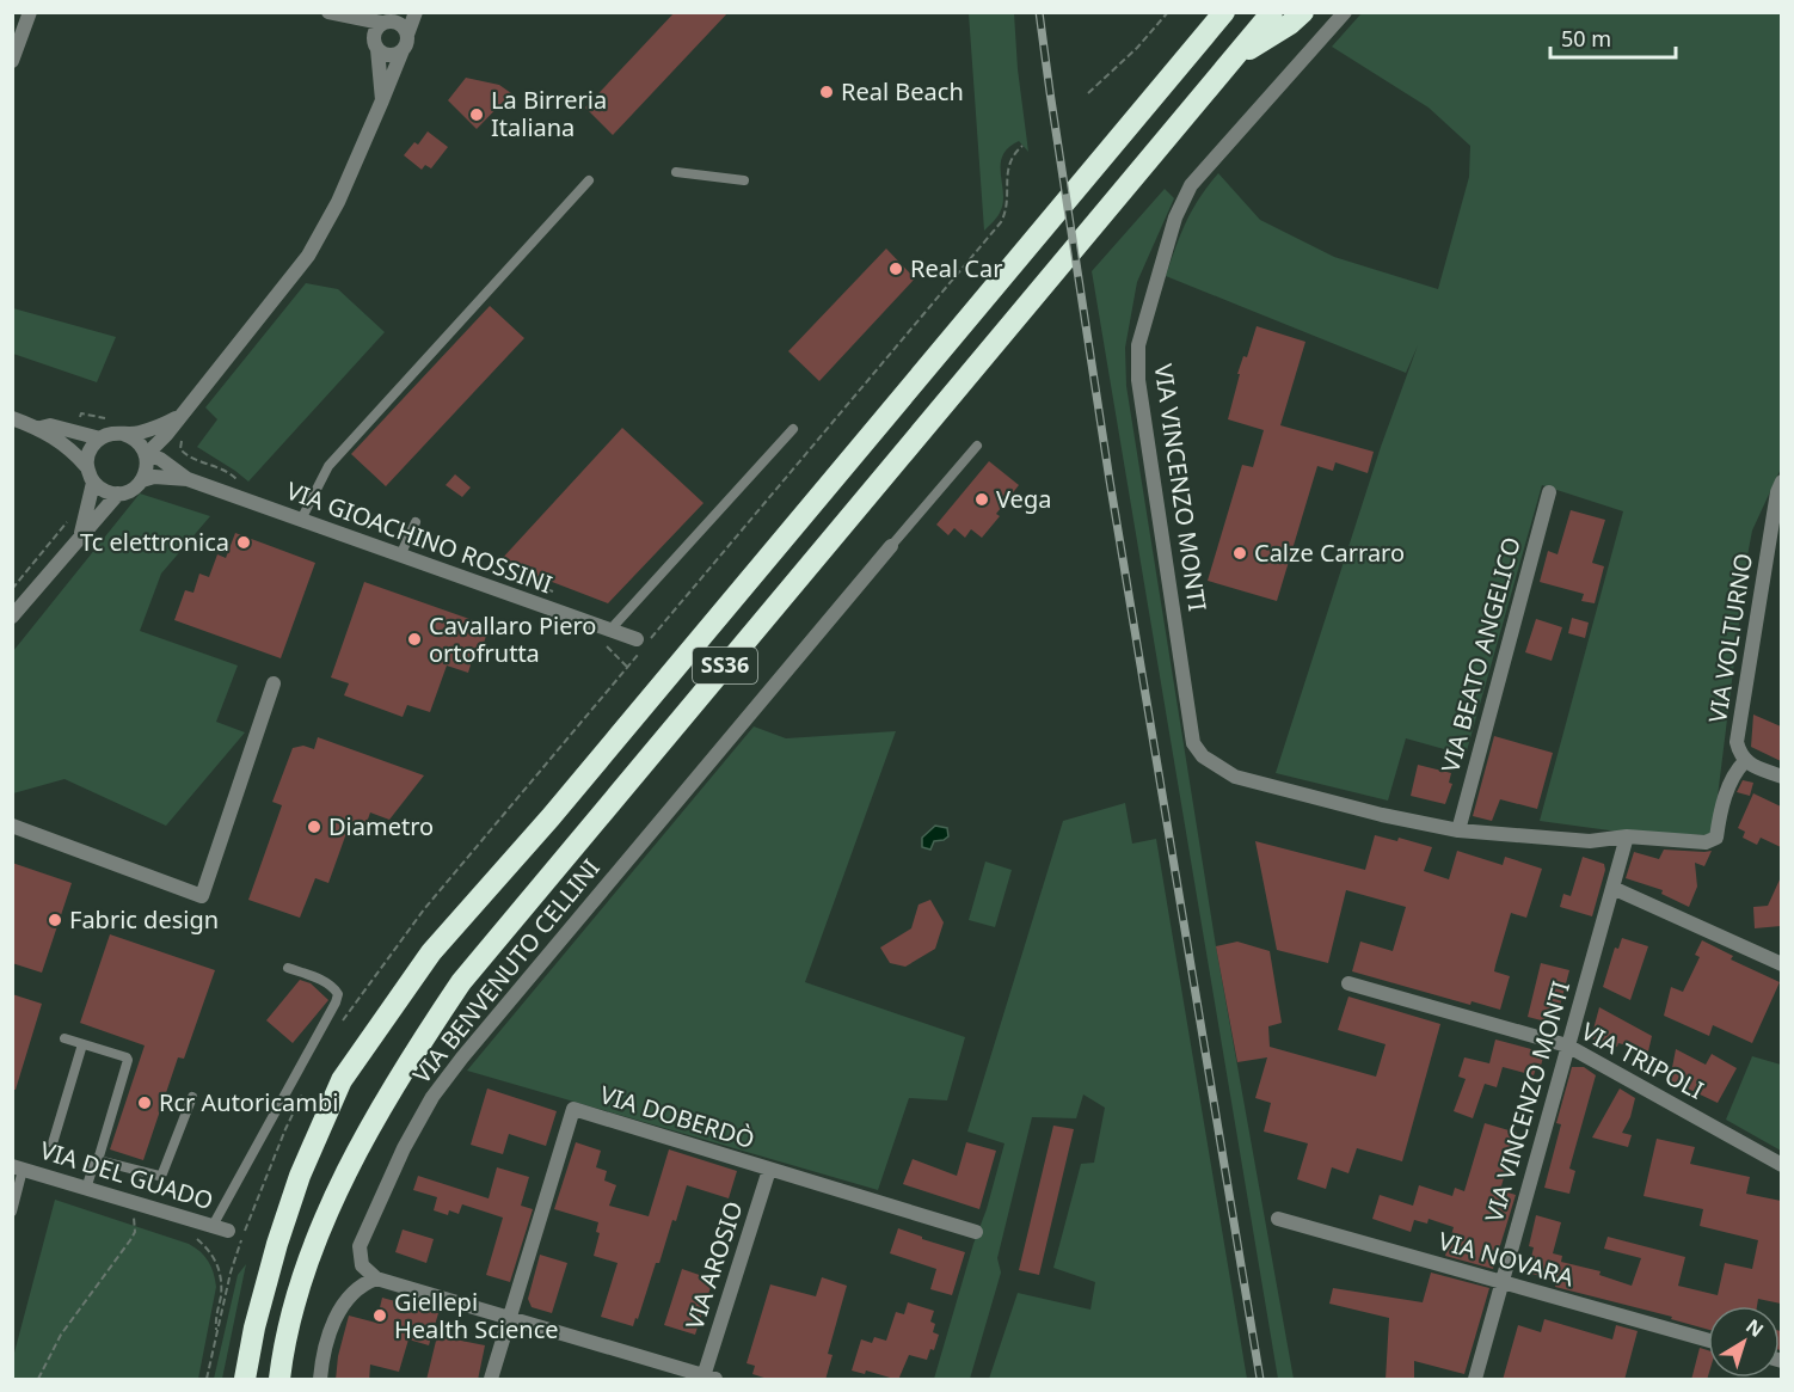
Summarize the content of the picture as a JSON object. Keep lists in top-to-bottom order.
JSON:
{
  "streets": {
    "highway": ["SS36"],
    "street": [
      "VIA VINCENZO MONTI",
      "VIA GIOACHINO ROSSINI",
      "VIA VOLTURNO",
      "VIA BEATO ANGELICO",
      "VIA BENVENUTO CELLINI",
      "VIA TRIPOLI",
      "VIA DOBERDÒ",
      "VIA DEL GUADO",
      "VIA NOVARA",
      "VIA AROSIO"
    ]
  },
  "crossings": [
    ["VIA VINCENZO MONTI", "VIA VOLTURNO"],
    ["VIA VINCENZO MONTI", "VIA BEATO ANGELICO"],
    ["VIA VINCENZO MONTI", "VIA TRIPOLI"],
    ["VIA VINCENZO MONTI", "VIA NOVARA"],
    ["VIA DOBERDÒ", "VIA AROSIO"]
  ],
  "places": [
    "Real Beach",
    "La Birreria Italiana",
    "Real Car",
    "Vega",
    "Tc elettronica",
    "Calze Carraro",
    "Cavallaro Piero ortofrutta",
    "Diametro",
    "Fabric design",
    "Rcr Autoricambi",
    "Giellepi Health Science"
  ],
  "scale_bar": "50 m",
  "north": "top right"
}
